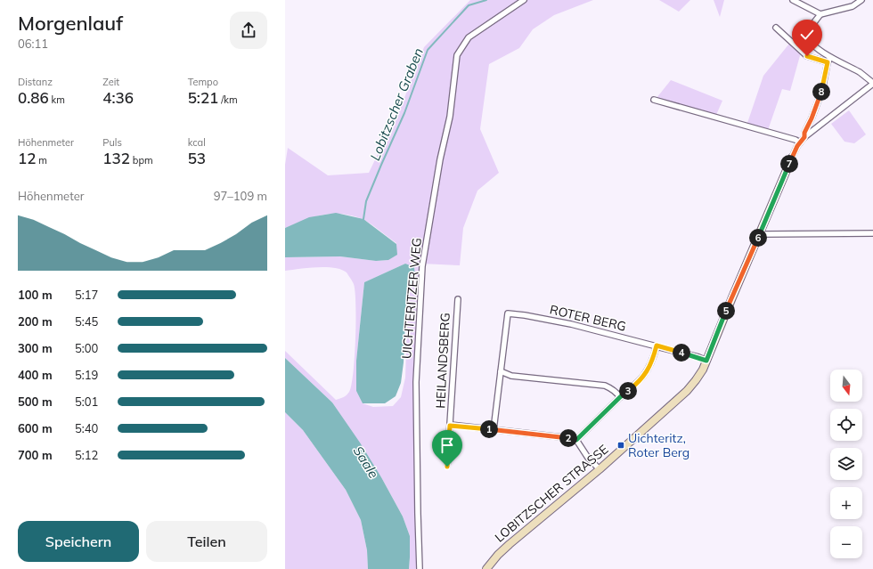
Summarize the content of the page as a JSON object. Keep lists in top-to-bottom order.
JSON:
{
  "streets": {
    "street": [
      "UICHTERITZER WEG",
      "ROTER BERG",
      "HEILANDSBERG",
      "LOBITZSCHER STRASSE"
    ]
  },
  "water": ["Lobitzscher Graben", "Saale"],
  "places": {
    "transit": ["Uichteritz, Roter Berg"]
  },
  "north": "bottom",
  "page": {
    "heading": ["Morgenlauf", "06:11"],
    "stats": [
      ["Distanz", "0.86 km"],
      ["Zeit", "4:36"],
      ["Tempo", "5:21 /km"],
      ["Höhenmeter", "12 m"],
      ["Puls", "132 bpm"],
      ["kcal", "53"]
    ],
    "pins": [
      "8",
      "7",
      "6",
      "5",
      "4",
      "3",
      "1",
      "2"
    ],
    "chart": ["Höhenmeter", "97–109 m"],
    "list": [
      {
        "name": "100 m",
        "note": "5:17"
      },
      {
        "name": "200 m",
        "note": "5:45"
      },
      {
        "name": "300 m",
        "note": "5:00"
      },
      {
        "name": "400 m",
        "note": "5:19"
      },
      {
        "name": "500 m",
        "note": "5:01"
      },
      {
        "name": "600 m",
        "note": "5:40"
      },
      {
        "name": "700 m",
        "note": "5:12"
      }
    ],
    "map_buttons": ["+", "−"],
    "buttons": ["Speichern", "Teilen"]
  }
}
